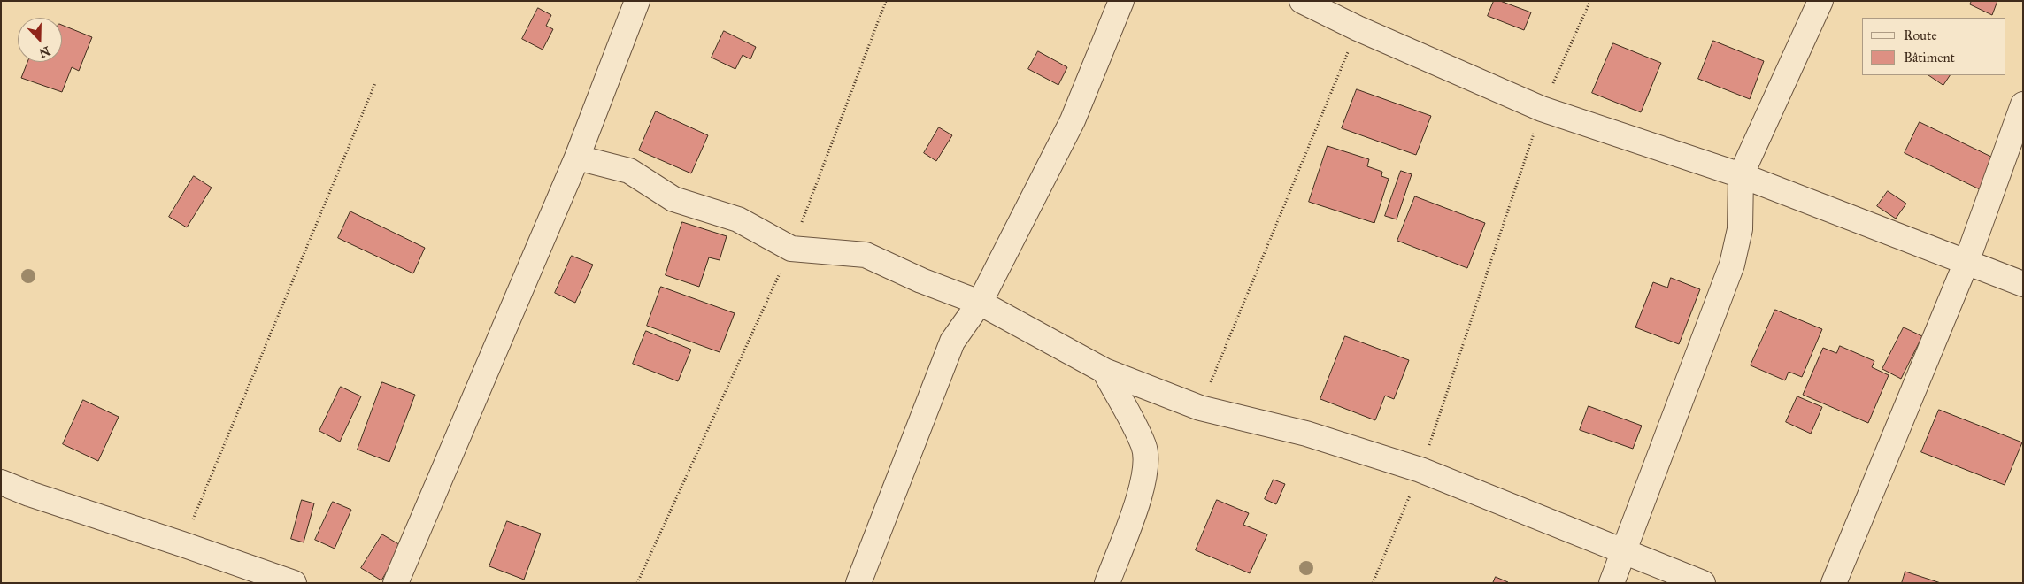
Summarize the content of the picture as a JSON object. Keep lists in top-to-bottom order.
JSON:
{
  "legend": ["Route", "Bâtiment"],
  "north": "bottom"
}
